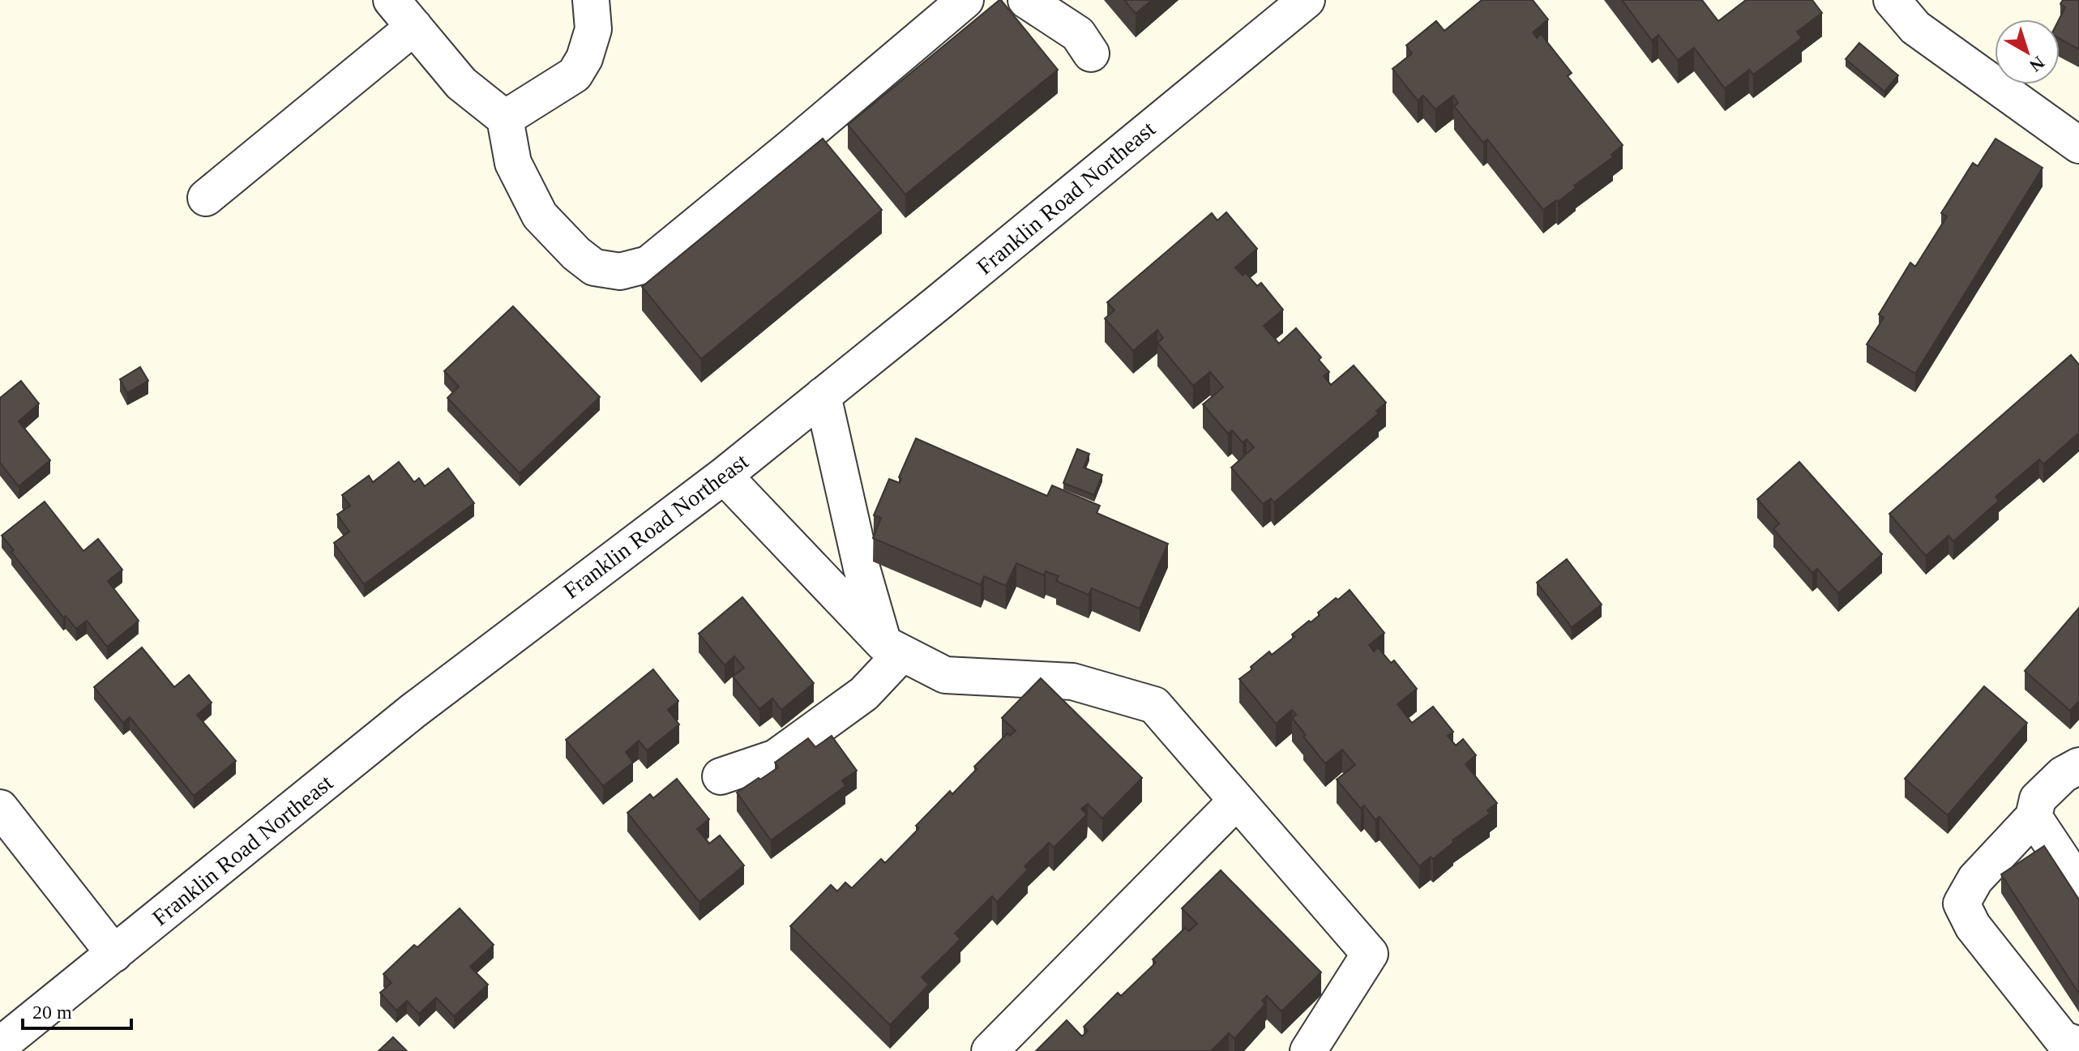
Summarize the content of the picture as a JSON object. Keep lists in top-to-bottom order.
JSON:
{
  "streets": {
    "street": ["Franklin Road Northeast"]
  },
  "scale_bar": "20 m",
  "north": "bottom right"
}
